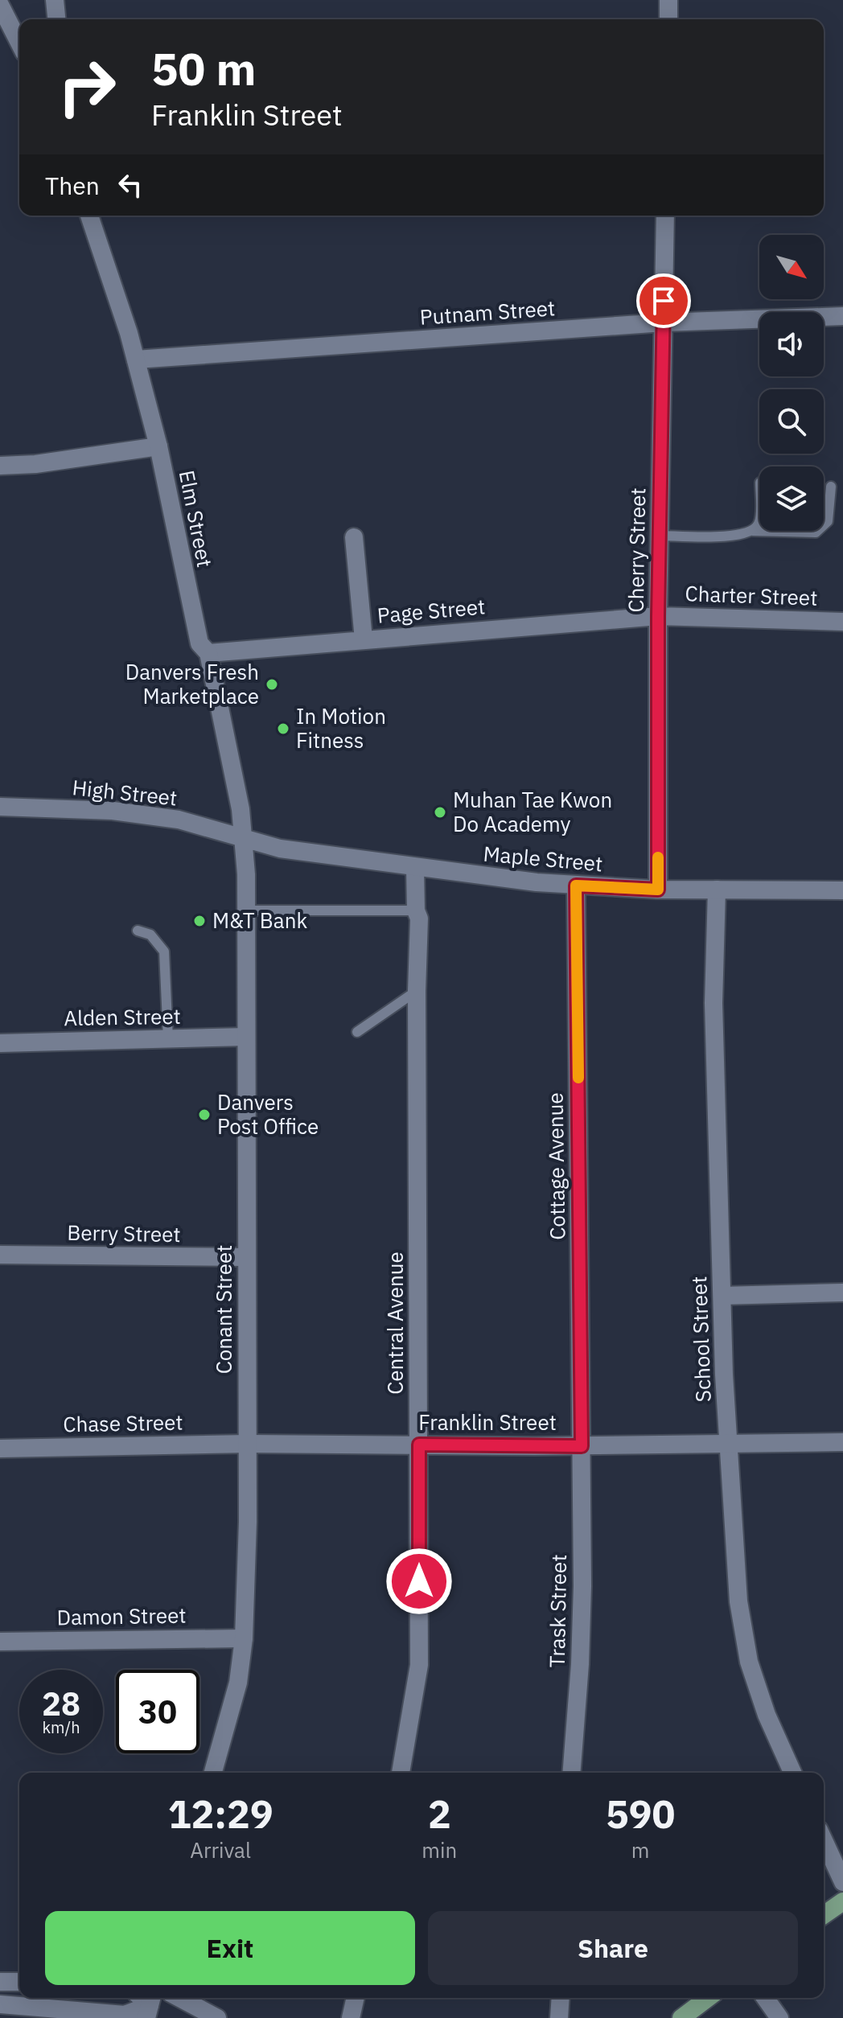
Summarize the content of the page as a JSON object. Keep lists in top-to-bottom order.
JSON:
{
  "streets": {
    "street": [
      "Putnam Street",
      "Elm Street",
      "Cherry Street",
      "Charter Street",
      "Page Street",
      "High Street",
      "Maple Street",
      "Alden Street",
      "Cottage Avenue",
      "Berry Street",
      "Conant Street",
      "Central Avenue",
      "School Street",
      "Franklin Street",
      "Chase Street",
      "Trask Street",
      "Damon Street"
    ]
  },
  "crossings": [
    ["Putnam Street", "Elm Street"],
    ["Putnam Street", "Cherry Street"],
    ["Elm Street", "Page Street"],
    ["Elm Street", "High Street"],
    ["Elm Street", "Maple Street"],
    ["Elm Street", "Conant Street"],
    ["Cherry Street", "Charter Street"],
    ["Cherry Street", "Page Street"],
    ["Cherry Street", "Maple Street"],
    ["Charter Street", "Page Street"],
    ["High Street", "Maple Street"],
    ["High Street", "Conant Street"],
    ["Maple Street", "Cottage Avenue"],
    ["Maple Street", "Conant Street"],
    ["Maple Street", "Central Avenue"],
    ["Maple Street", "School Street"],
    ["Alden Street", "Conant Street"],
    ["Cottage Avenue", "Franklin Street"],
    ["Cottage Avenue", "Trask Street"],
    ["Berry Street", "Conant Street"],
    ["Conant Street", "Franklin Street"],
    ["Conant Street", "Chase Street"],
    ["Conant Street", "Damon Street"],
    ["Central Avenue", "Franklin Street"],
    ["School Street", "Franklin Street"],
    ["Franklin Street", "Chase Street"],
    ["Franklin Street", "Trask Street"]
  ],
  "places": [
    "Danvers Fresh Marketplace",
    "In Motion Fitness",
    "Muhan Tae Kwon Do Academy",
    "M&T Bank",
    "Danvers Post Office"
  ],
  "north": "bottom right",
  "page": {
    "turn": ["50 m", "Franklin Street"],
    "then": "Then",
    "speed": "28 km/h",
    "limit": "30",
    "eta": [
      "12:29",
      "Arrival",
      "2",
      "min",
      "590",
      "m"
    ],
    "buttons": ["Exit", "Share"]
  }
}
